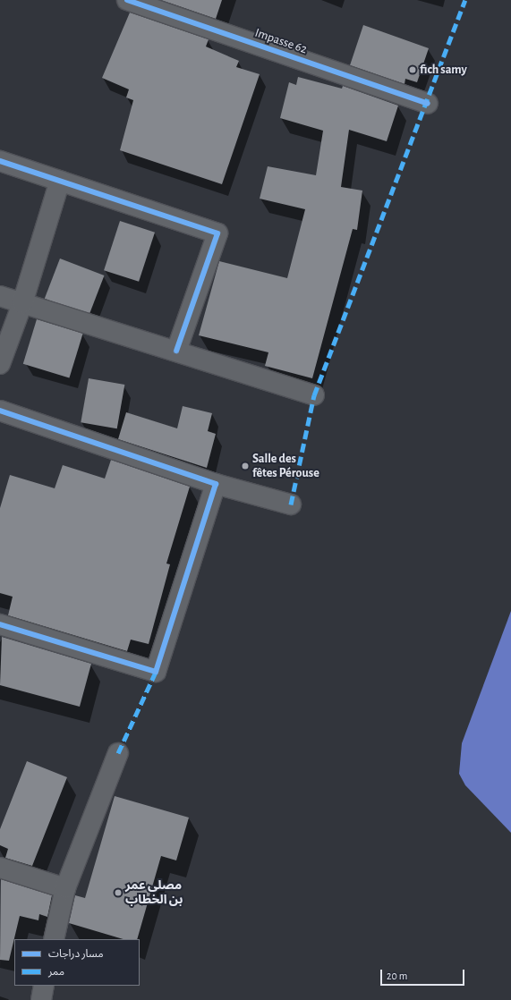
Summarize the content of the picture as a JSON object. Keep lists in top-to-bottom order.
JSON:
{
  "streets": {
    "street": ["Impasse 62"]
  },
  "places": ["fich samy", "Salle des fêtes Pérouse", "مصلى عمر بن الخطاب"],
  "legend": ["مسار دراجات", "ممر"],
  "scale_bar": "20 m"
}
